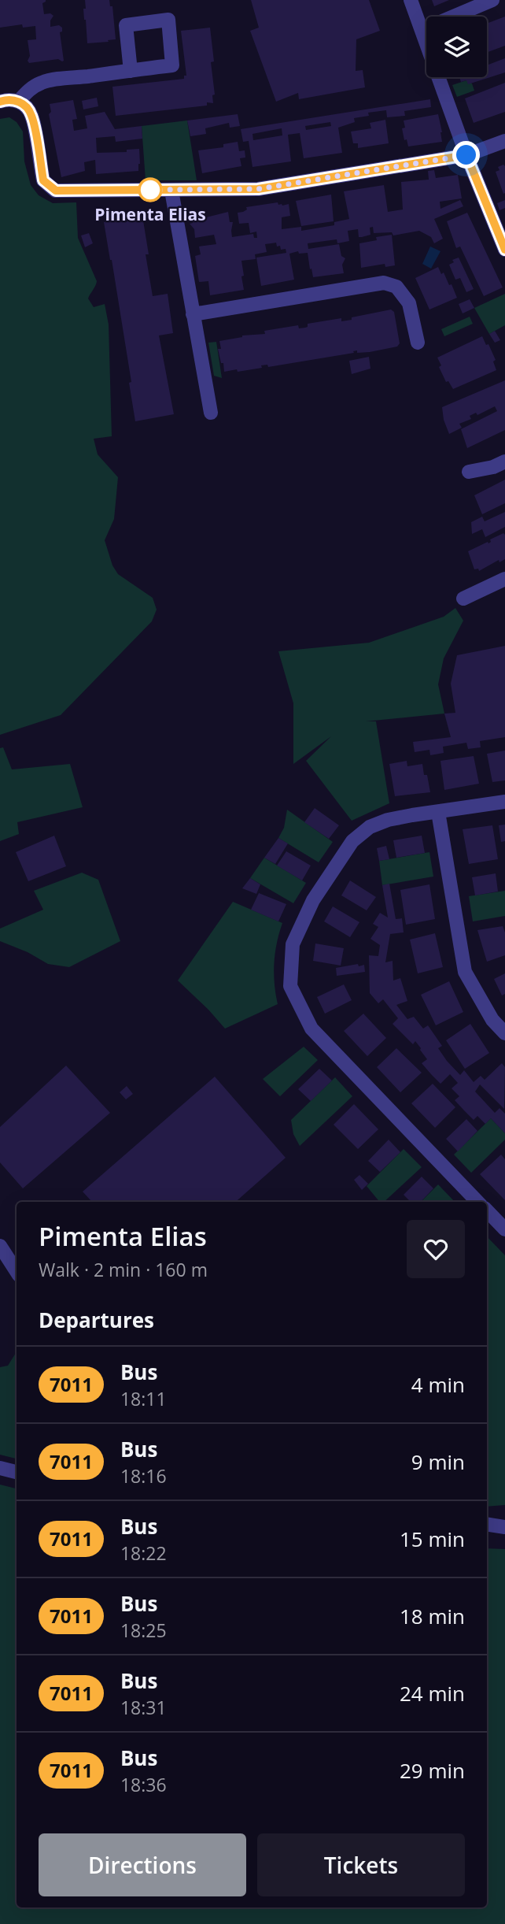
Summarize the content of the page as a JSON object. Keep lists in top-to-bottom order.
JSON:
{
  "places": ["Pimenta Elias"],
  "lines": ["bus line 7011"],
  "page": {
    "heading": [
      ["Pimenta Elias", "Walk · 2 min · 160 m"],
      "Departures"
    ],
    "list": [
      {
        "mark": "7011",
        "name": "Bus",
        "note": "18:11",
        "value": "4 min"
      },
      {
        "mark": "7011",
        "name": "Bus",
        "note": "18:16",
        "value": "9 min"
      },
      {
        "mark": "7011",
        "name": "Bus",
        "note": "18:22",
        "value": "15 min"
      },
      {
        "mark": "7011",
        "name": "Bus",
        "note": "18:25",
        "value": "18 min"
      },
      {
        "mark": "7011",
        "name": "Bus",
        "note": "18:31",
        "value": "24 min"
      },
      {
        "mark": "7011",
        "name": "Bus",
        "note": "18:36",
        "value": "29 min"
      }
    ],
    "buttons": ["Directions", "Tickets"]
  }
}
